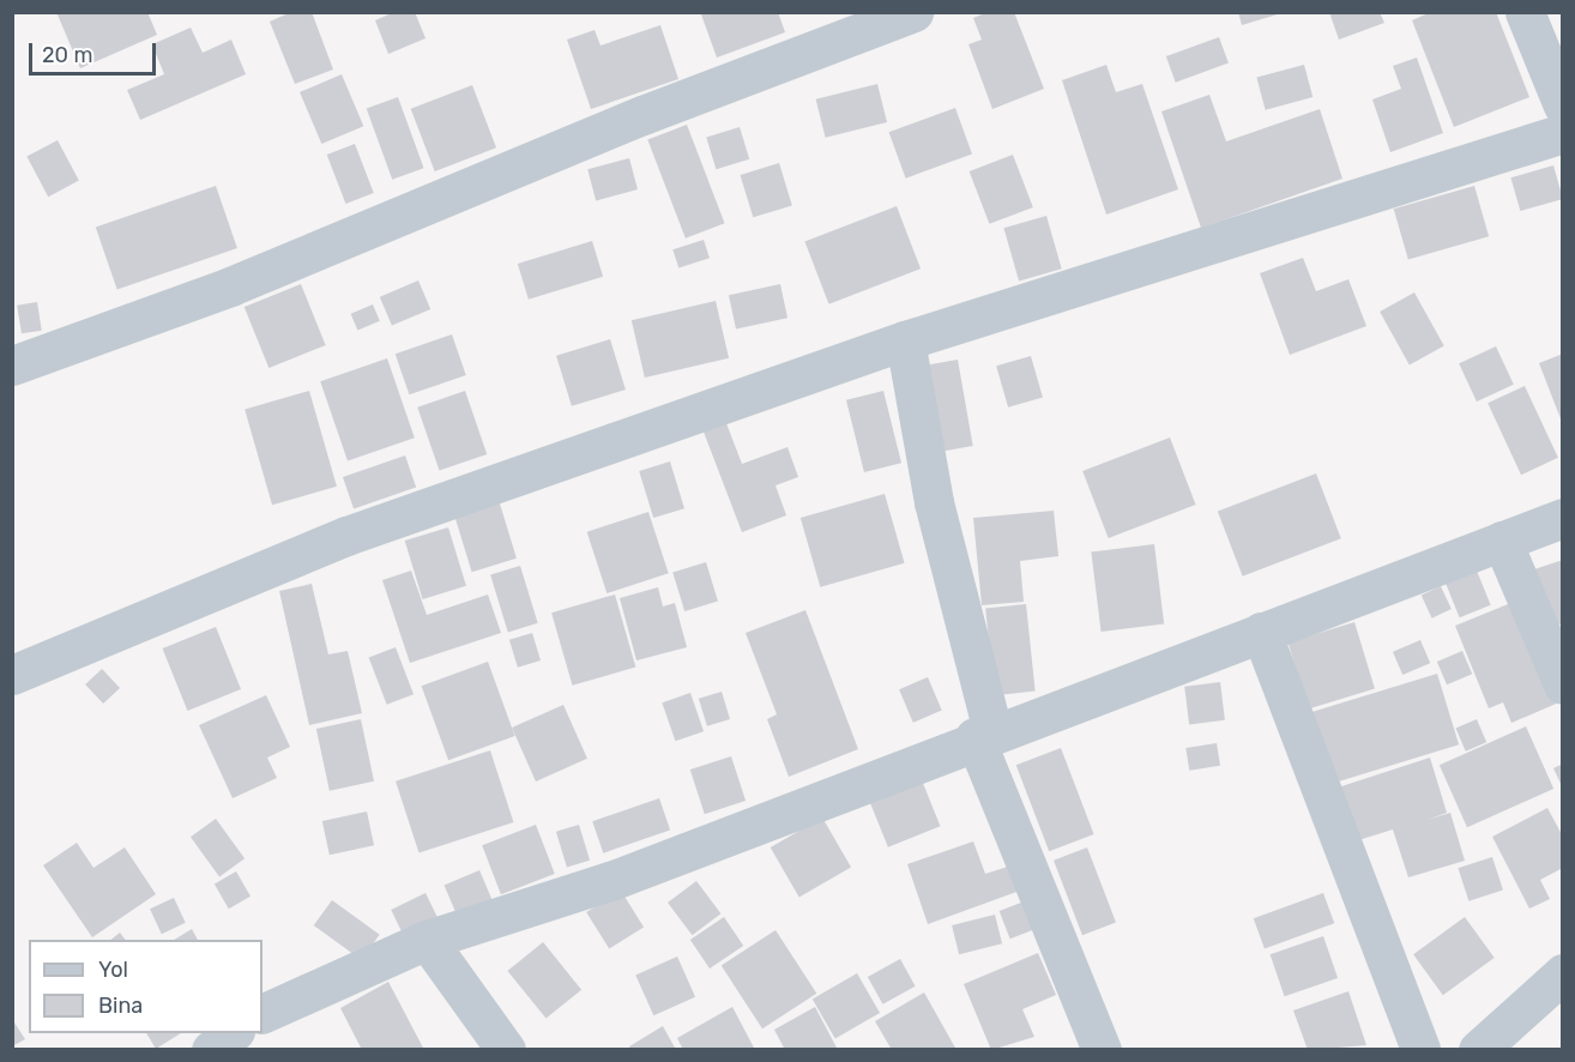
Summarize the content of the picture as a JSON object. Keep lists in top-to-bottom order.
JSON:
{
  "legend": ["Yol", "Bina"],
  "scale_bar": "20 m"
}
